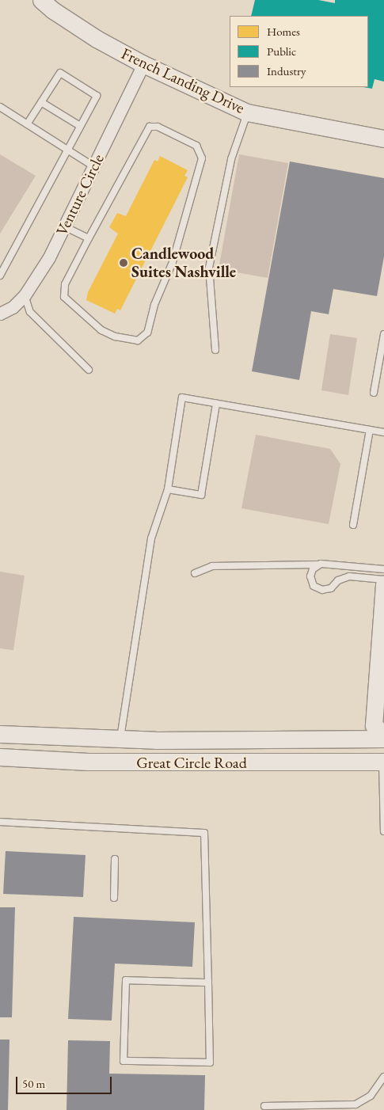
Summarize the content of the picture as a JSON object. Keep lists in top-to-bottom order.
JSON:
{
  "streets": {
    "street": ["French Landing Drive", "Venture Circle", "Great Circle Road"]
  },
  "crossings": [
    ["French Landing Drive", "Venture Circle"]
  ],
  "places": ["Candlewood Suites Nashville"],
  "legend": ["Homes", "Public", "Industry"],
  "scale_bar": "50 m"
}
